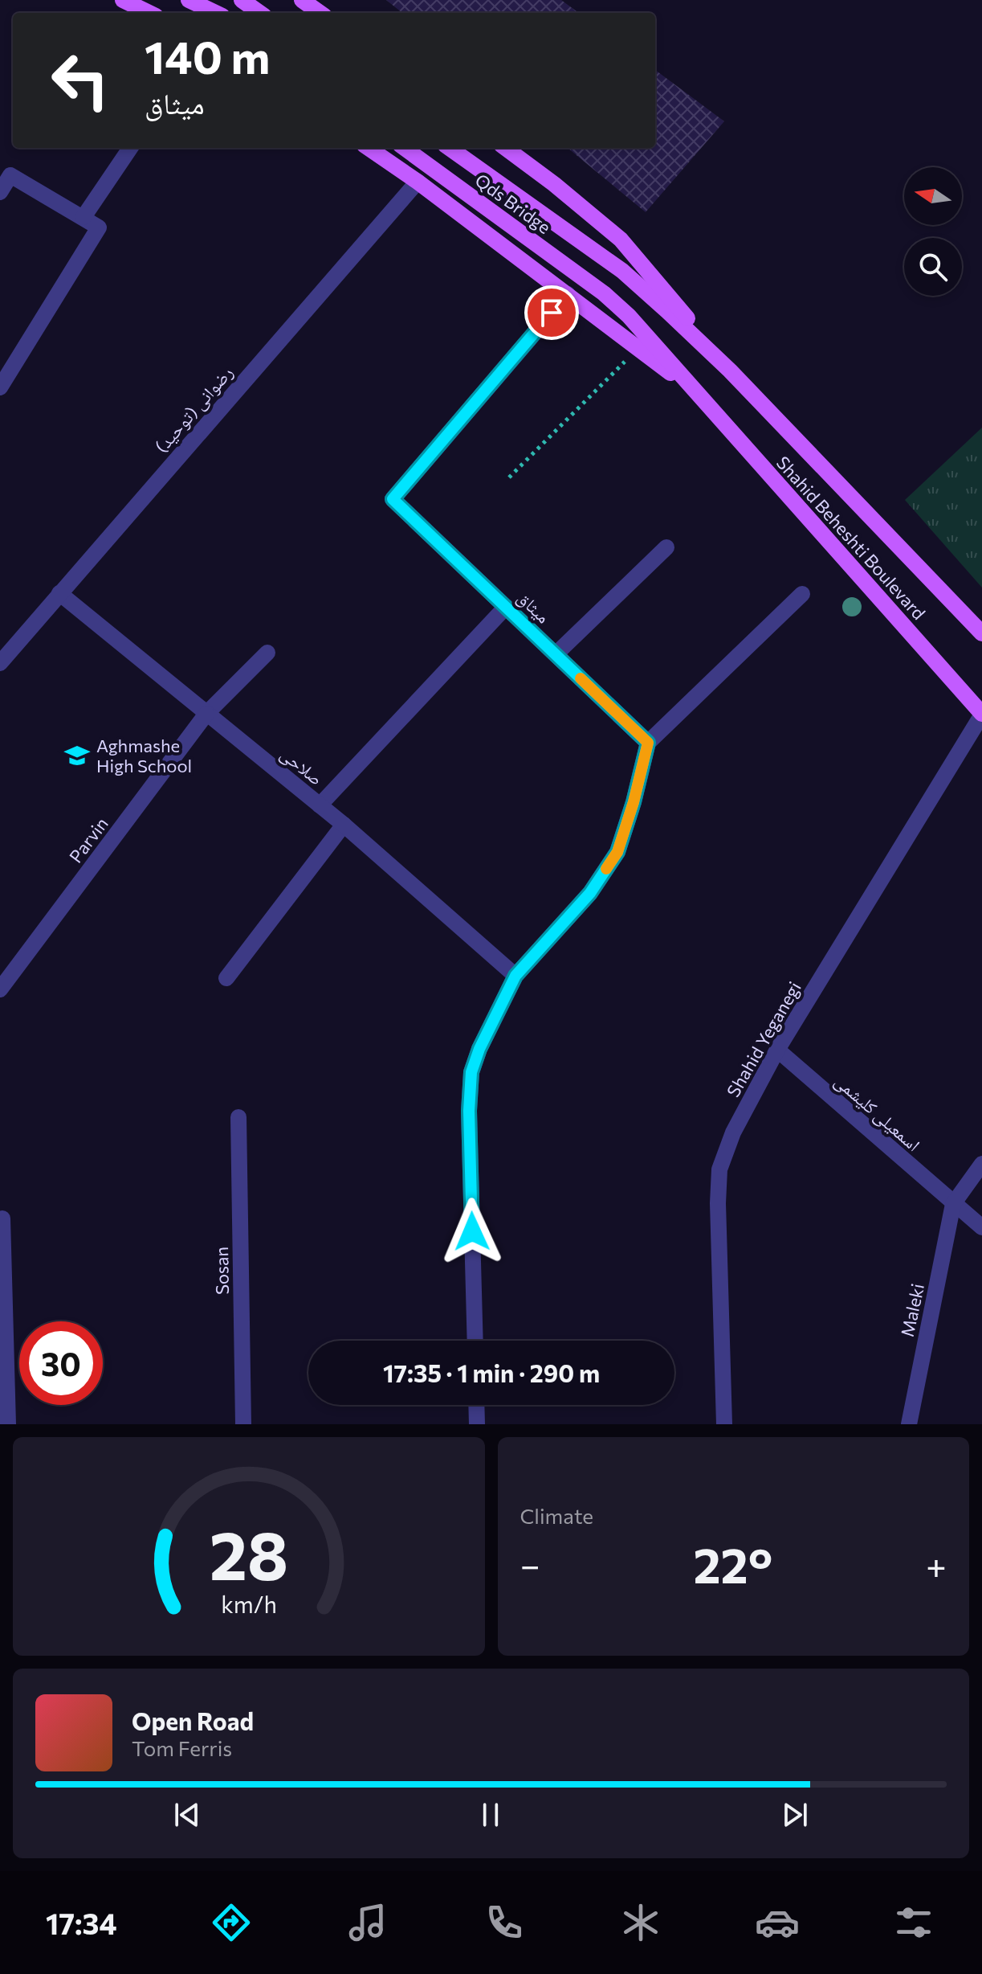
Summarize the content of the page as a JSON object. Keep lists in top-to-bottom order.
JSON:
{
  "streets": {
    "main road": ["Qds Bridge", "Shahid Beheshti Boulevard"],
    "street": [
      "رضوانی (توحید)",
      "میثاق",
      "صلاحی",
      "Parvin",
      "Shahid Yeganegi",
      "اسمعیلی کلیشمی",
      "Sosan",
      "Maleki"
    ]
  },
  "crossings": [
    ["Qds Bridge", "Shahid Beheshti Boulevard"],
    ["رضوانی (توحید)", "Shahid Beheshti Boulevard"],
    ["رضوانی (توحید)", "صلاحی"],
    ["Shahid Beheshti Boulevard", "میثاق"],
    ["Shahid Beheshti Boulevard", "Shahid Yeganegi"],
    ["صلاحی", "Parvin"],
    ["Shahid Yeganegi", "اسمعیلی کلیشمی"],
    ["اسمعیلی کلیشمی", "Maleki"]
  ],
  "places": {
    "school or university": ["Aghmashe High School"]
  },
  "north": "left",
  "page": {
    "turn": ["140 m", "میثاق"],
    "limit": "30",
    "trip": "17:35 · 1 min · 290 m",
    "tile": "Climate",
    "heat": ["−", "22°", "+"],
    "song": ["Open Road", "Tom Ferris"],
    "tabs": "17:34",
    "gauge": ["28", "km/h"]
  }
}
